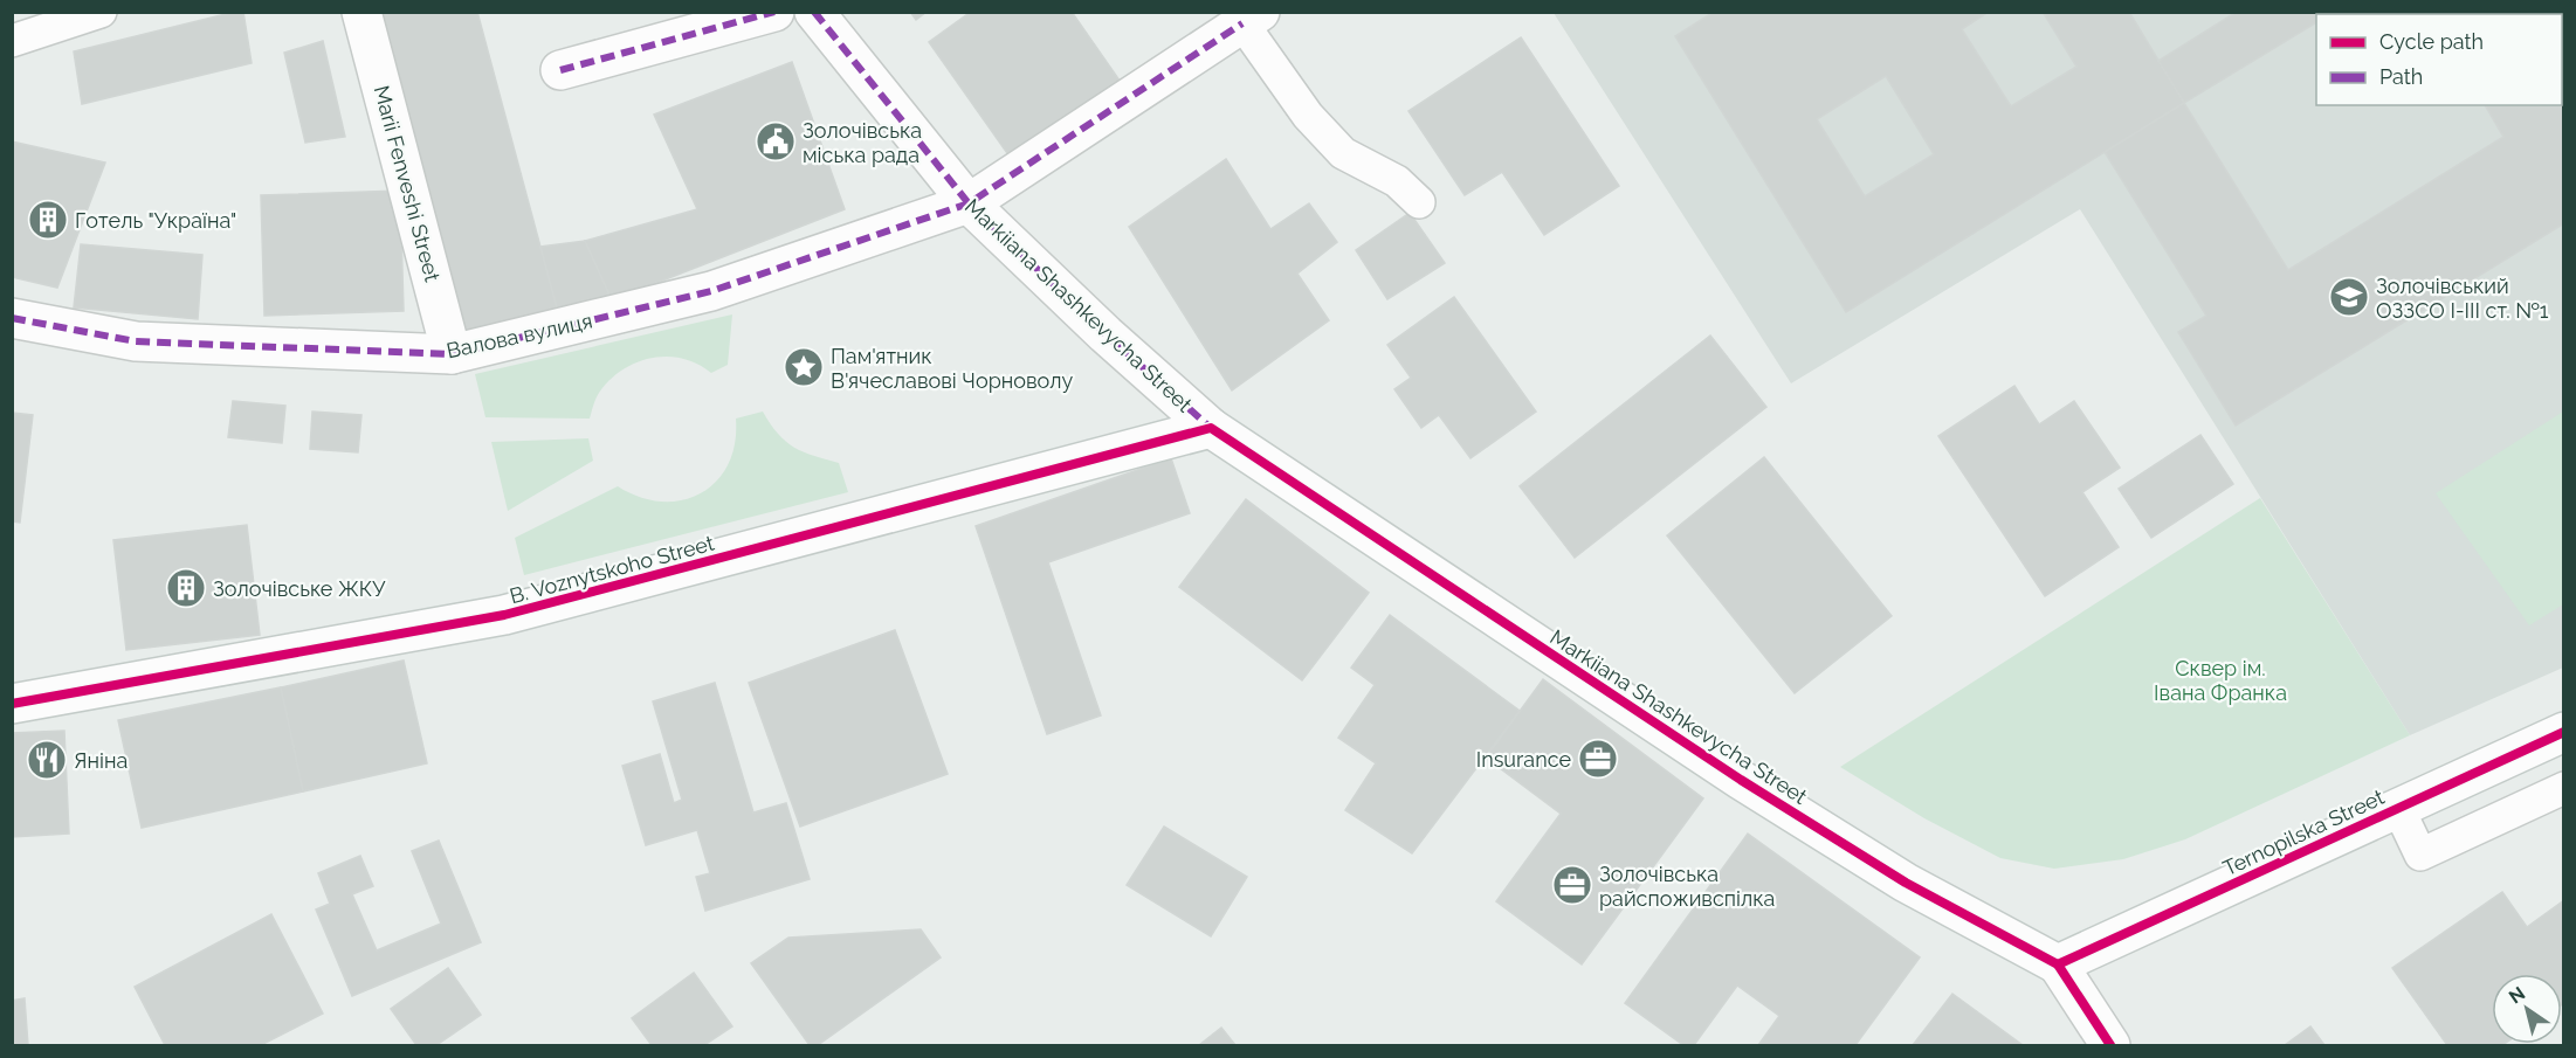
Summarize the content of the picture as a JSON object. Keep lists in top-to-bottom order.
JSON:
{
  "streets": {
    "street": [
      "Marii Fenveshi Street",
      "Markiiana Shashkevycha Street",
      "Валова вулиця",
      "B. Voznytskoho Street",
      "Ternopilska Street"
    ]
  },
  "crossings": [
    ["Marii Fenveshi Street", "Валова вулиця"],
    ["Markiiana Shashkevycha Street", "Валова вулиця"],
    ["Markiiana Shashkevycha Street", "B. Voznytskoho Street"],
    ["Markiiana Shashkevycha Street", "Ternopilska Street"]
  ],
  "parks": ["Сквер ім. Івана Франка"],
  "places": {
    "public building": ["Золочівська міська рада"],
    "building": ["Готель \"Україна\"", "Золочівське ЖКУ"],
    "school or university": ["Золочівський ОЗЗСО І-ІІІ ст. №1"],
    "place": ["Пам'ятник В'ячеславові Чорноволу"],
    "office": ["Insurance", "Золочівська райспоживспілка"],
    "restaurant": ["Яніна"]
  },
  "legend": ["Cycle path", "Path"],
  "north": "top left"
}
